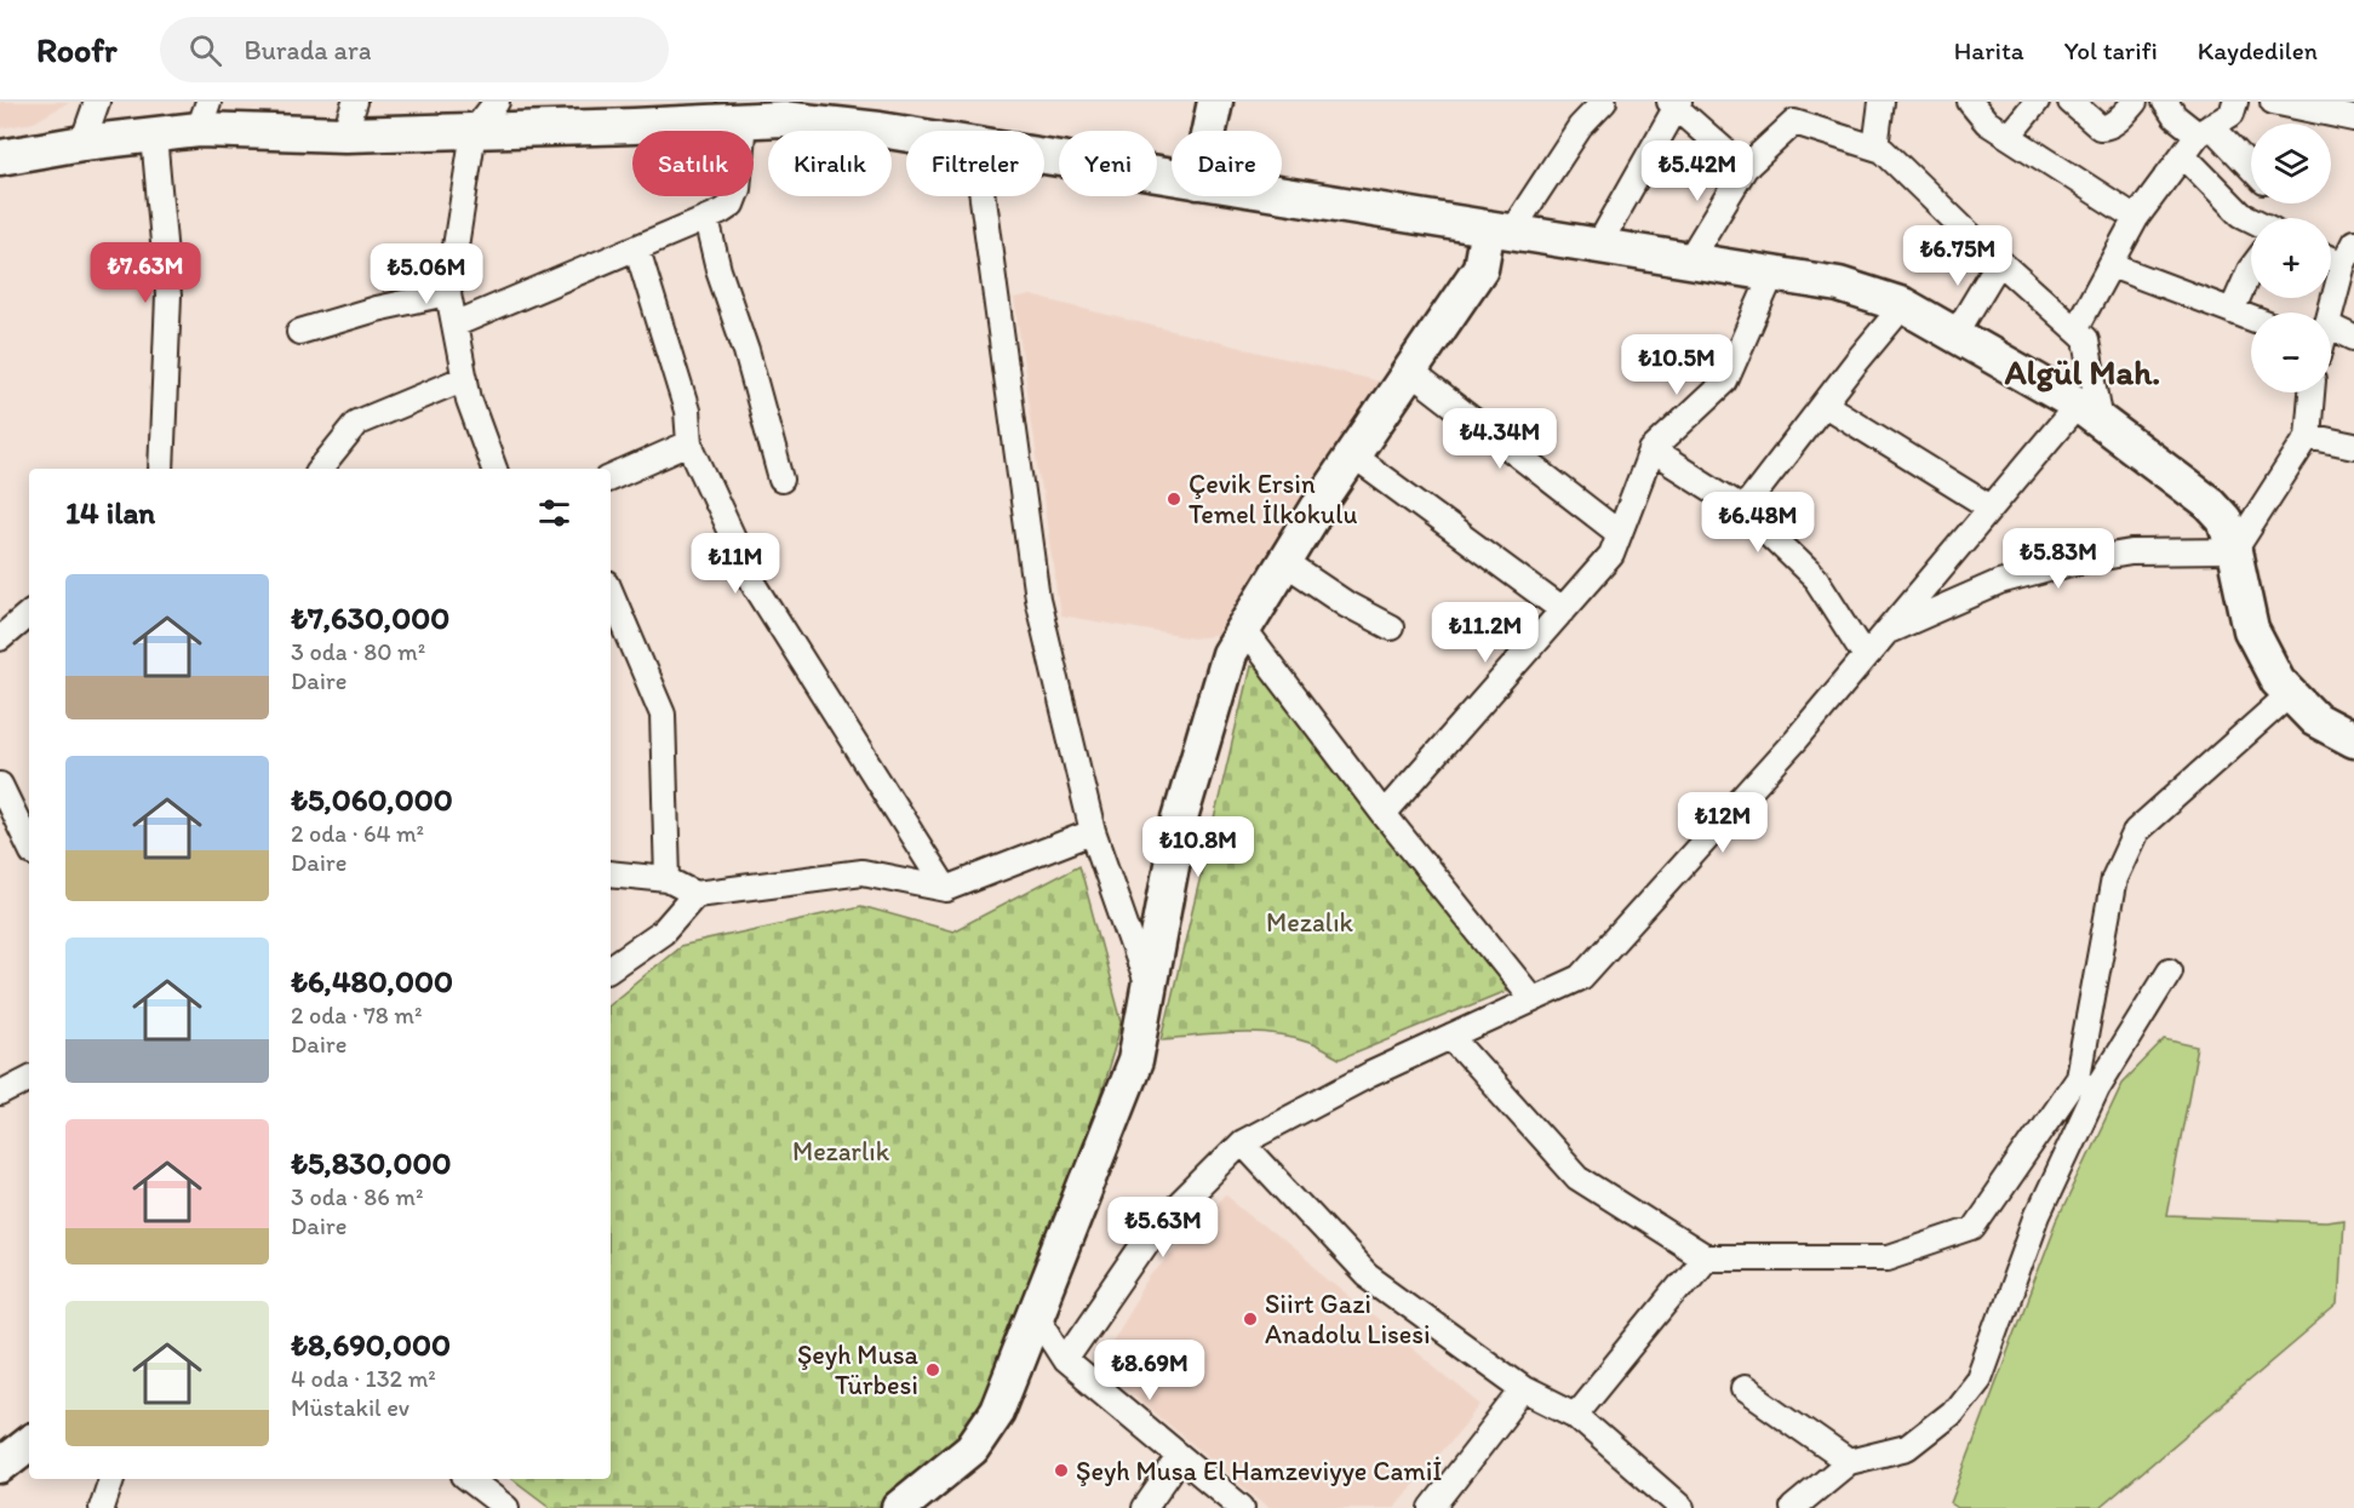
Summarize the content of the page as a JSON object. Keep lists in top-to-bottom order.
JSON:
{
  "districts": ["Algül Mah."],
  "parks": ["Mezalık", "Mezarlık"],
  "places": [
    "Çevik Ersin Temel İlkokulu",
    "Siirt Gazi Anadolu Lisesi",
    "Şeyh Musa Türbesi",
    "Şeyh Musa El Hamzeviyye Camiİ"
  ],
  "page": {
    "header": "Roofr",
    "search": "Burada ara",
    "nav": ["Harita", "Yol tarifi", "Kaydedilen"],
    "map_buttons": ["+", "−"],
    "chip": [
      "Satılık",
      "Kiralık",
      "Filtreler",
      "Yeni",
      "Daire"
    ],
    "price": [
      "₺5.42M",
      "₺6.75M",
      "₺7.63M",
      "₺5.06M",
      "₺10.5M",
      "₺4.34M",
      "₺6.48M",
      "₺5.83M",
      "₺11M",
      "₺11.2M",
      "₺12M",
      "₺10.8M",
      "₺5.63M",
      "₺8.69M"
    ],
    "heading": "14 ilan",
    "list": [
      {
        "name": "₺7,630,000",
        "note": "3 oda · 80 m² · Daire"
      },
      {
        "name": "₺5,060,000",
        "note": "2 oda · 64 m² · Daire"
      },
      {
        "name": "₺6,480,000",
        "note": "2 oda · 78 m² · Daire"
      },
      {
        "name": "₺5,830,000",
        "note": "3 oda · 86 m² · Daire"
      },
      {
        "name": "₺8,690,000",
        "note": "4 oda · 132 m² · Müstakil ev"
      }
    ]
  }
}
